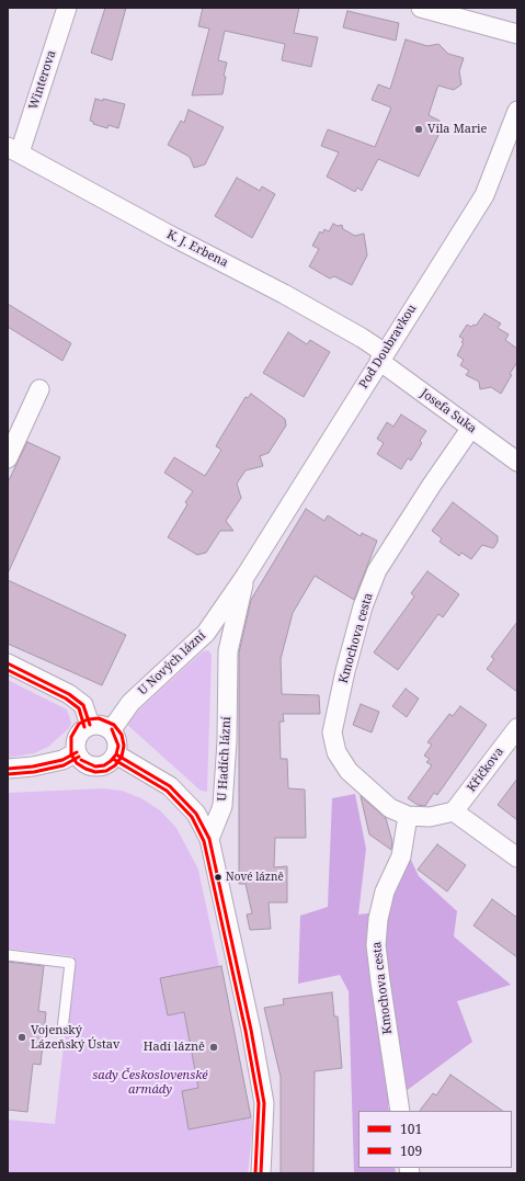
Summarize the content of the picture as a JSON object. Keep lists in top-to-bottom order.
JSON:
{
  "streets": {
    "street": [
      "Winterova",
      "K. J. Erbena",
      "Pod Doubravkou",
      "Josefa Suka",
      "Kmochova cesta",
      "U Nových lázní",
      "U Hadích lázní",
      "Křičkova"
    ]
  },
  "crossings": [
    ["Winterova", "K. J. Erbena"],
    ["K. J. Erbena", "Pod Doubravkou"],
    ["K. J. Erbena", "Josefa Suka"],
    ["Pod Doubravkou", "Josefa Suka"],
    ["Pod Doubravkou", "U Nových lázní"],
    ["Pod Doubravkou", "U Hadích lázní"],
    ["Josefa Suka", "Kmochova cesta"],
    ["Kmochova cesta", "Křičkova"],
    ["U Nových lázní", "U Hadích lázní"]
  ],
  "parks": ["sady Československé armády"],
  "places": [
    "Vila Marie",
    "Nové lázně",
    "Vojenský Lázeňský Ústav",
    "Hadí lázně"
  ],
  "lines": ["transit line 101", "transit line 109"],
  "legend": ["101", "109"]
}
